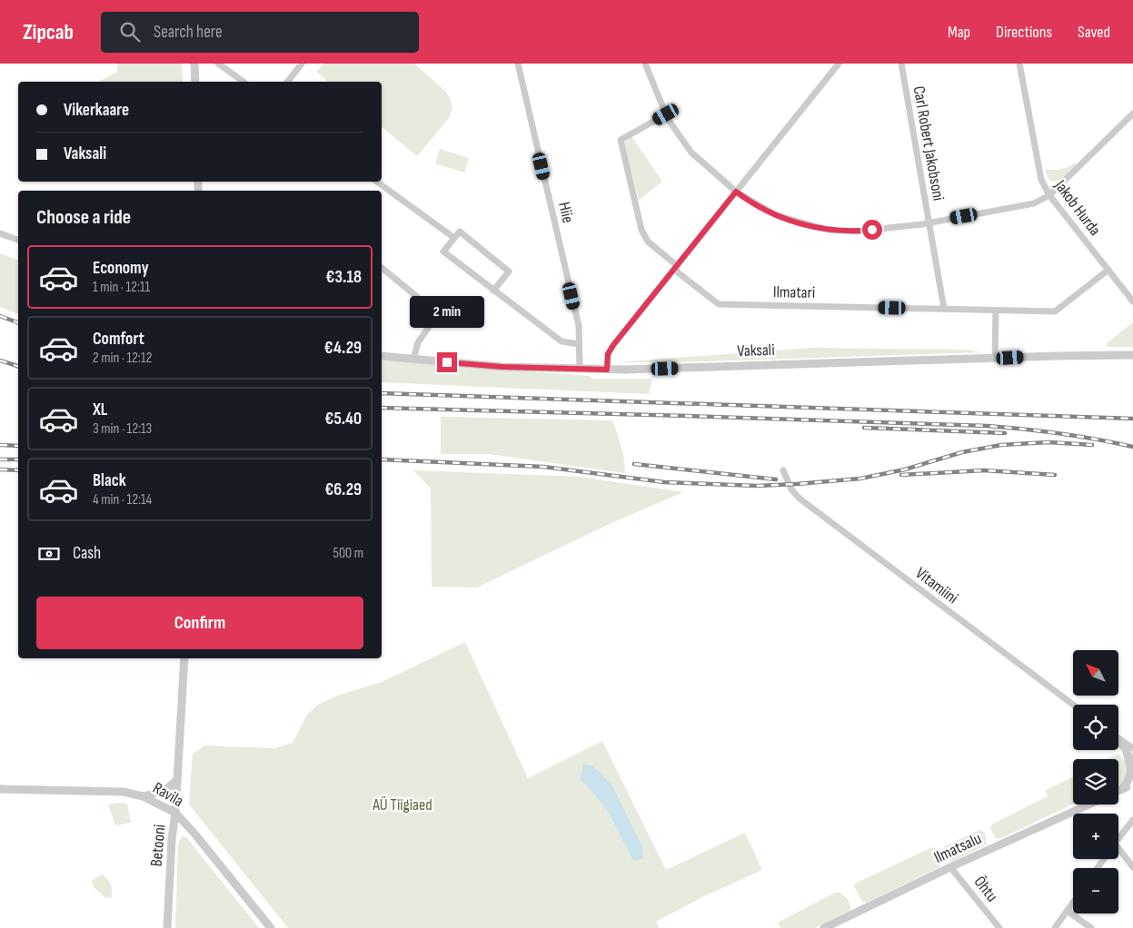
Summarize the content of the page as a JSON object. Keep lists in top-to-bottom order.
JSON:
{
  "streets": {
    "street": [
      "Carl Robert Jakobsoni",
      "Jakob Hurda",
      "Hiie",
      "Ilmatari",
      "Vaksali",
      "Vitamiini",
      "Ravila",
      "Betooni",
      "Ilmatsalu",
      "Õhtu"
    ]
  },
  "crossings": [
    ["Carl Robert Jakobsoni", "Ilmatari"],
    ["Jakob Hurda", "Ilmatari"],
    ["Hiie", "Vaksali"],
    ["Ravila", "Betooni"],
    ["Ilmatsalu", "Õhtu"]
  ],
  "parks": ["AÜ Tiigiaed"],
  "north": "top left",
  "page": {
    "header": "Zipcab",
    "search": "Search here",
    "nav": ["Map", "Directions", "Saved"],
    "banner": ["Vikerkaare", "Vaksali"],
    "heading": "Choose a ride",
    "list": [
      {
        "name": "Economy",
        "note": "1 min · 12:11",
        "value": "€3.18"
      },
      {
        "name": "Comfort",
        "note": "2 min · 12:12",
        "value": "€4.29"
      },
      {
        "name": "XL",
        "note": "3 min · 12:13",
        "value": "€5.40"
      },
      {
        "name": "Black",
        "note": "4 min · 12:14",
        "value": "€6.29"
      }
    ],
    "bubble": "2 min",
    "pay": ["Cash", "500 m"],
    "buttons": "Confirm",
    "map_buttons": ["+", "−"]
  }
}
